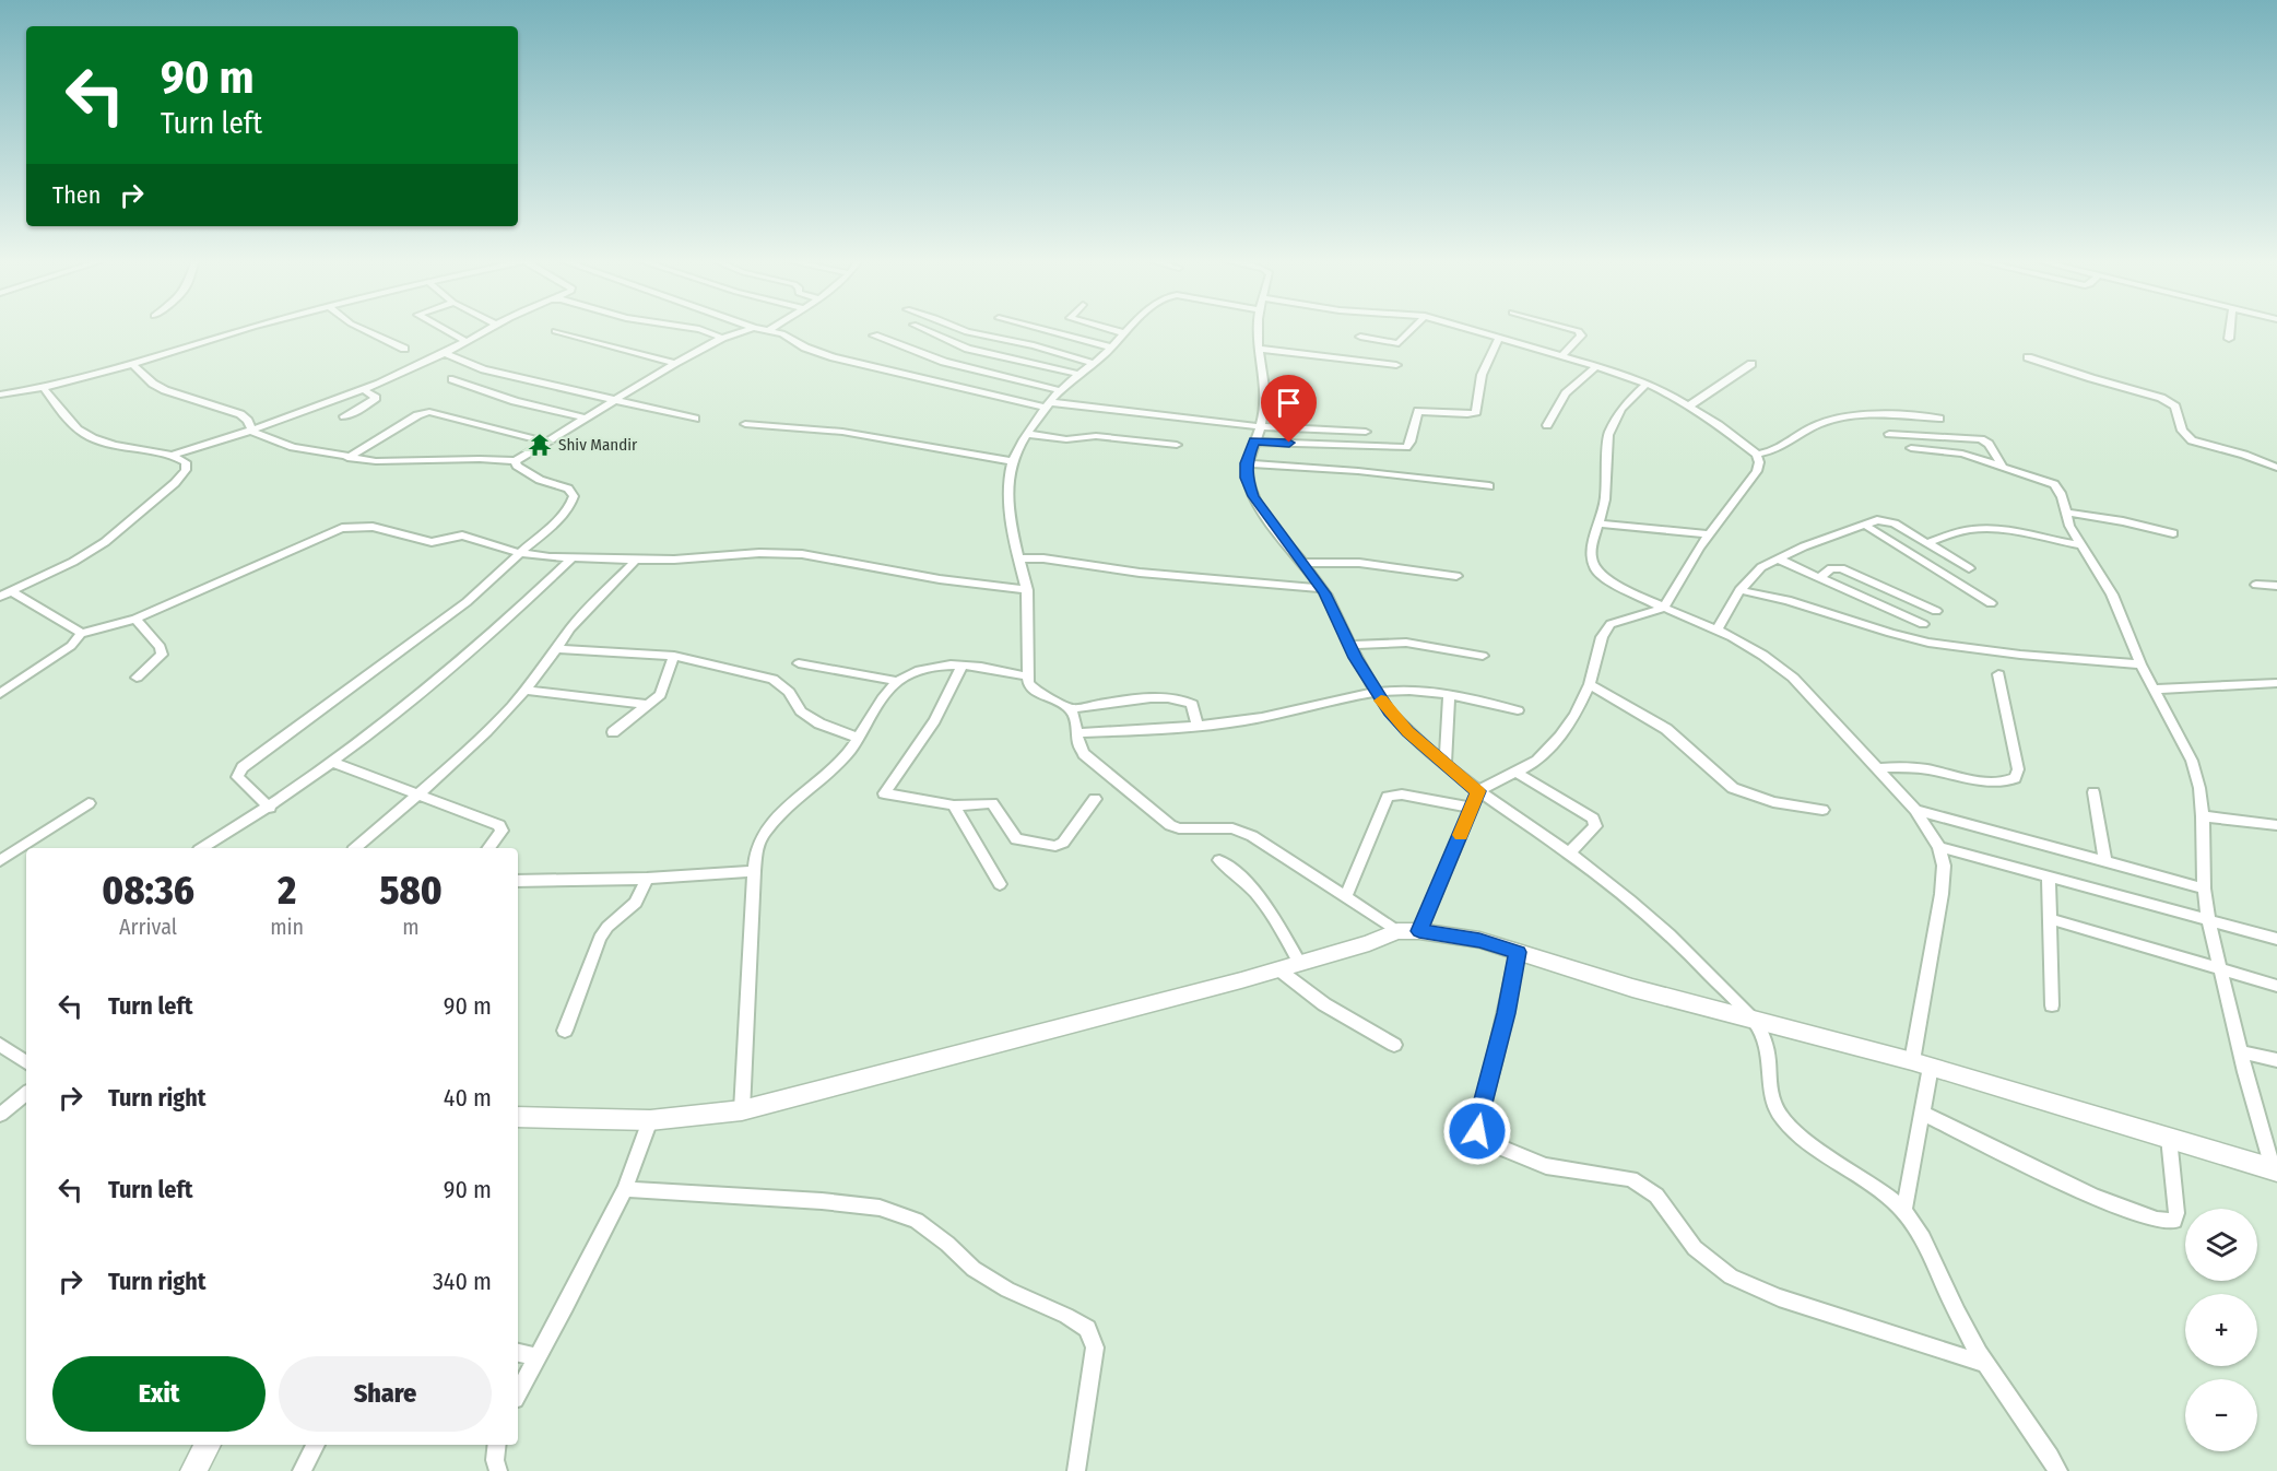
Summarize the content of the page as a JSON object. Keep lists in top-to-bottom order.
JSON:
{
  "places": {
    "temple": ["Shiv Mandir"]
  },
  "page": {
    "turn": ["90 m", "Turn left"],
    "then": "Then",
    "eta": [
      "08:36",
      "Arrival",
      "2",
      "min",
      "580",
      "m"
    ],
    "list": [
      {
        "name": "Turn left",
        "value": "90 m"
      },
      {
        "name": "Turn right",
        "value": "40 m"
      },
      {
        "name": "Turn left",
        "value": "90 m"
      },
      {
        "name": "Turn right",
        "value": "340 m"
      }
    ],
    "map_buttons": ["+", "−"],
    "buttons": ["Exit", "Share"]
  }
}
